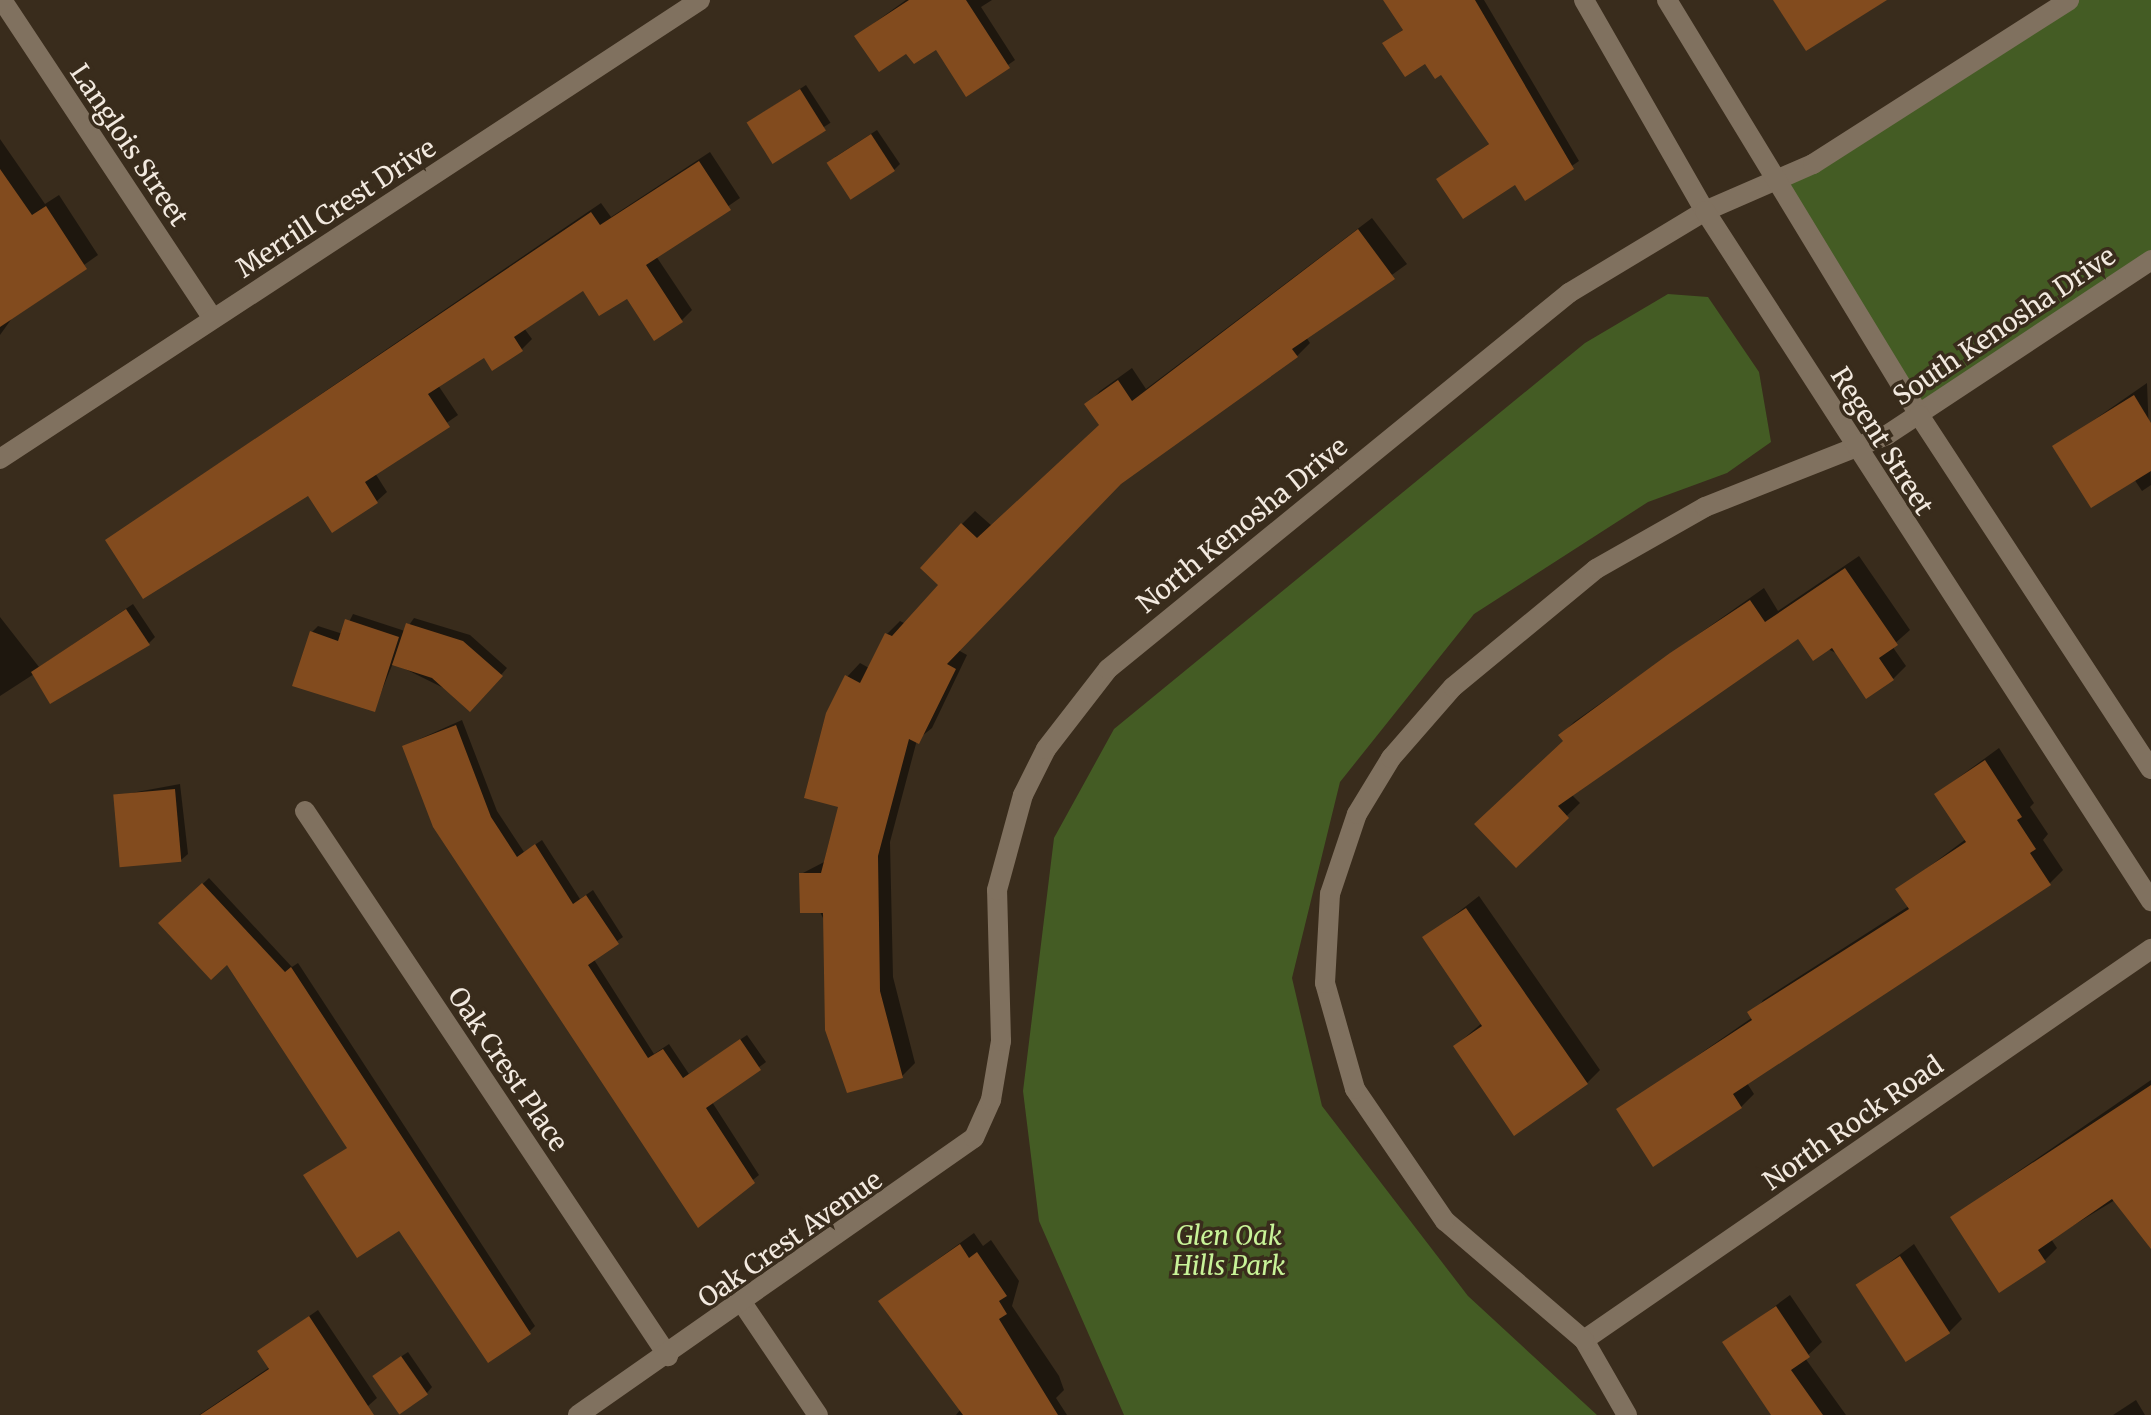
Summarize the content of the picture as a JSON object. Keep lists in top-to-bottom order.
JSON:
{
  "streets": {
    "street": [
      "Langlois Street",
      "Merrill Crest Drive",
      "South Kenosha Drive",
      "Regent Street",
      "North Kenosha Drive",
      "Oak Crest Place",
      "North Rock Road",
      "Oak Crest Avenue"
    ]
  },
  "crossings": [
    ["Langlois Street", "Merrill Crest Drive"],
    ["South Kenosha Drive", "Regent Street"],
    ["Regent Street", "North Kenosha Drive"],
    ["North Kenosha Drive", "Oak Crest Avenue"],
    ["Oak Crest Place", "Oak Crest Avenue"]
  ],
  "parks": ["Glen Oak Hills Park"]
}
